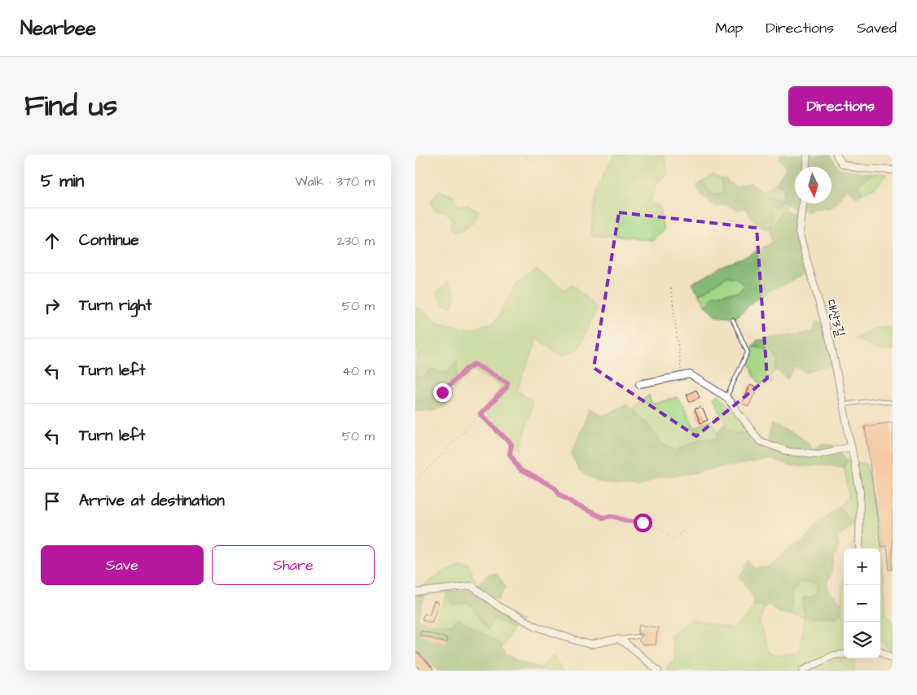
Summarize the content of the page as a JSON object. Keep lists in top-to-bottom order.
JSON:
{
  "streets": {
    "street": ["대산3길"]
  },
  "north": "bottom",
  "page": {
    "header": "Nearbee",
    "nav": ["Map", "Directions", "Saved"],
    "title": "Find us",
    "buttons": [
      "Directions",
      ["Save", "Share"]
    ],
    "heading": ["5 min", "Walk · 370 m"],
    "list": [
      ["Continue", "230 m"],
      ["Turn right", "50 m"],
      ["Turn left", "40 m"],
      ["Turn left", "50 m"],
      "Arrive at destination"
    ],
    "map_buttons": ["+", "−"]
  }
}
